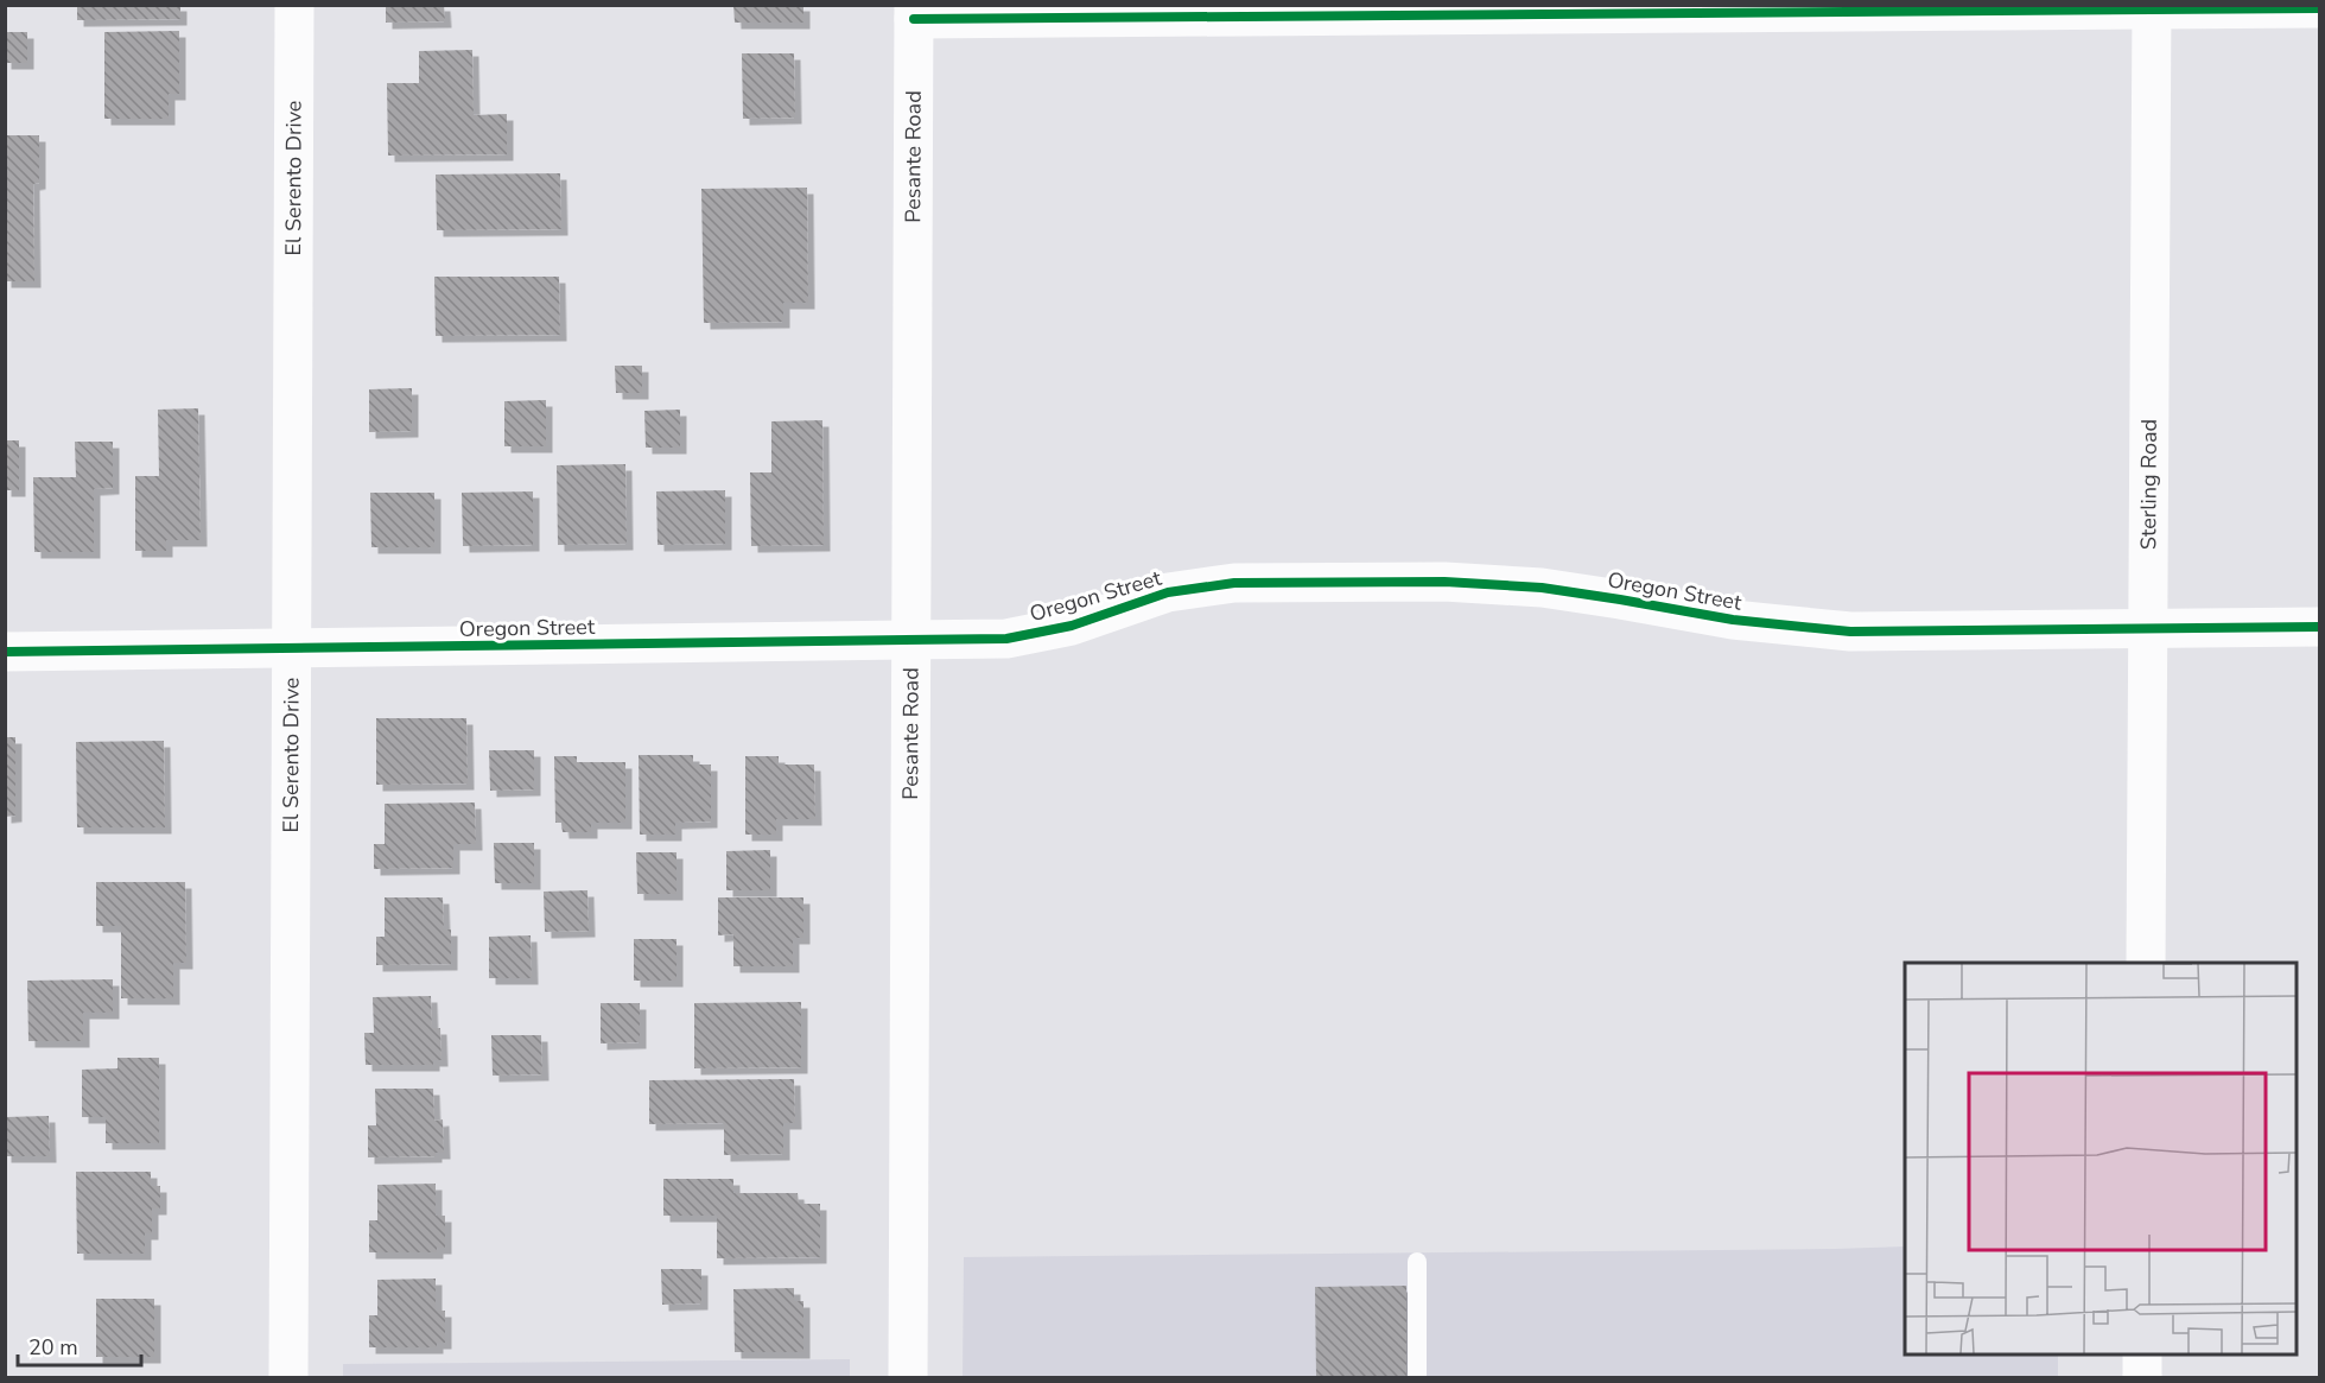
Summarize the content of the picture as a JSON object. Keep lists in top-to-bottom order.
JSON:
{
  "streets": {
    "street": [
      "Pesante Road",
      "El Serento Drive",
      "Sterling Road",
      "Oregon Street"
    ]
  },
  "crossings": [
    ["Pesante Road", "Oregon Street"],
    ["El Serento Drive", "Oregon Street"],
    ["Sterling Road", "Oregon Street"]
  ],
  "scale_bar": "20 m"
}
